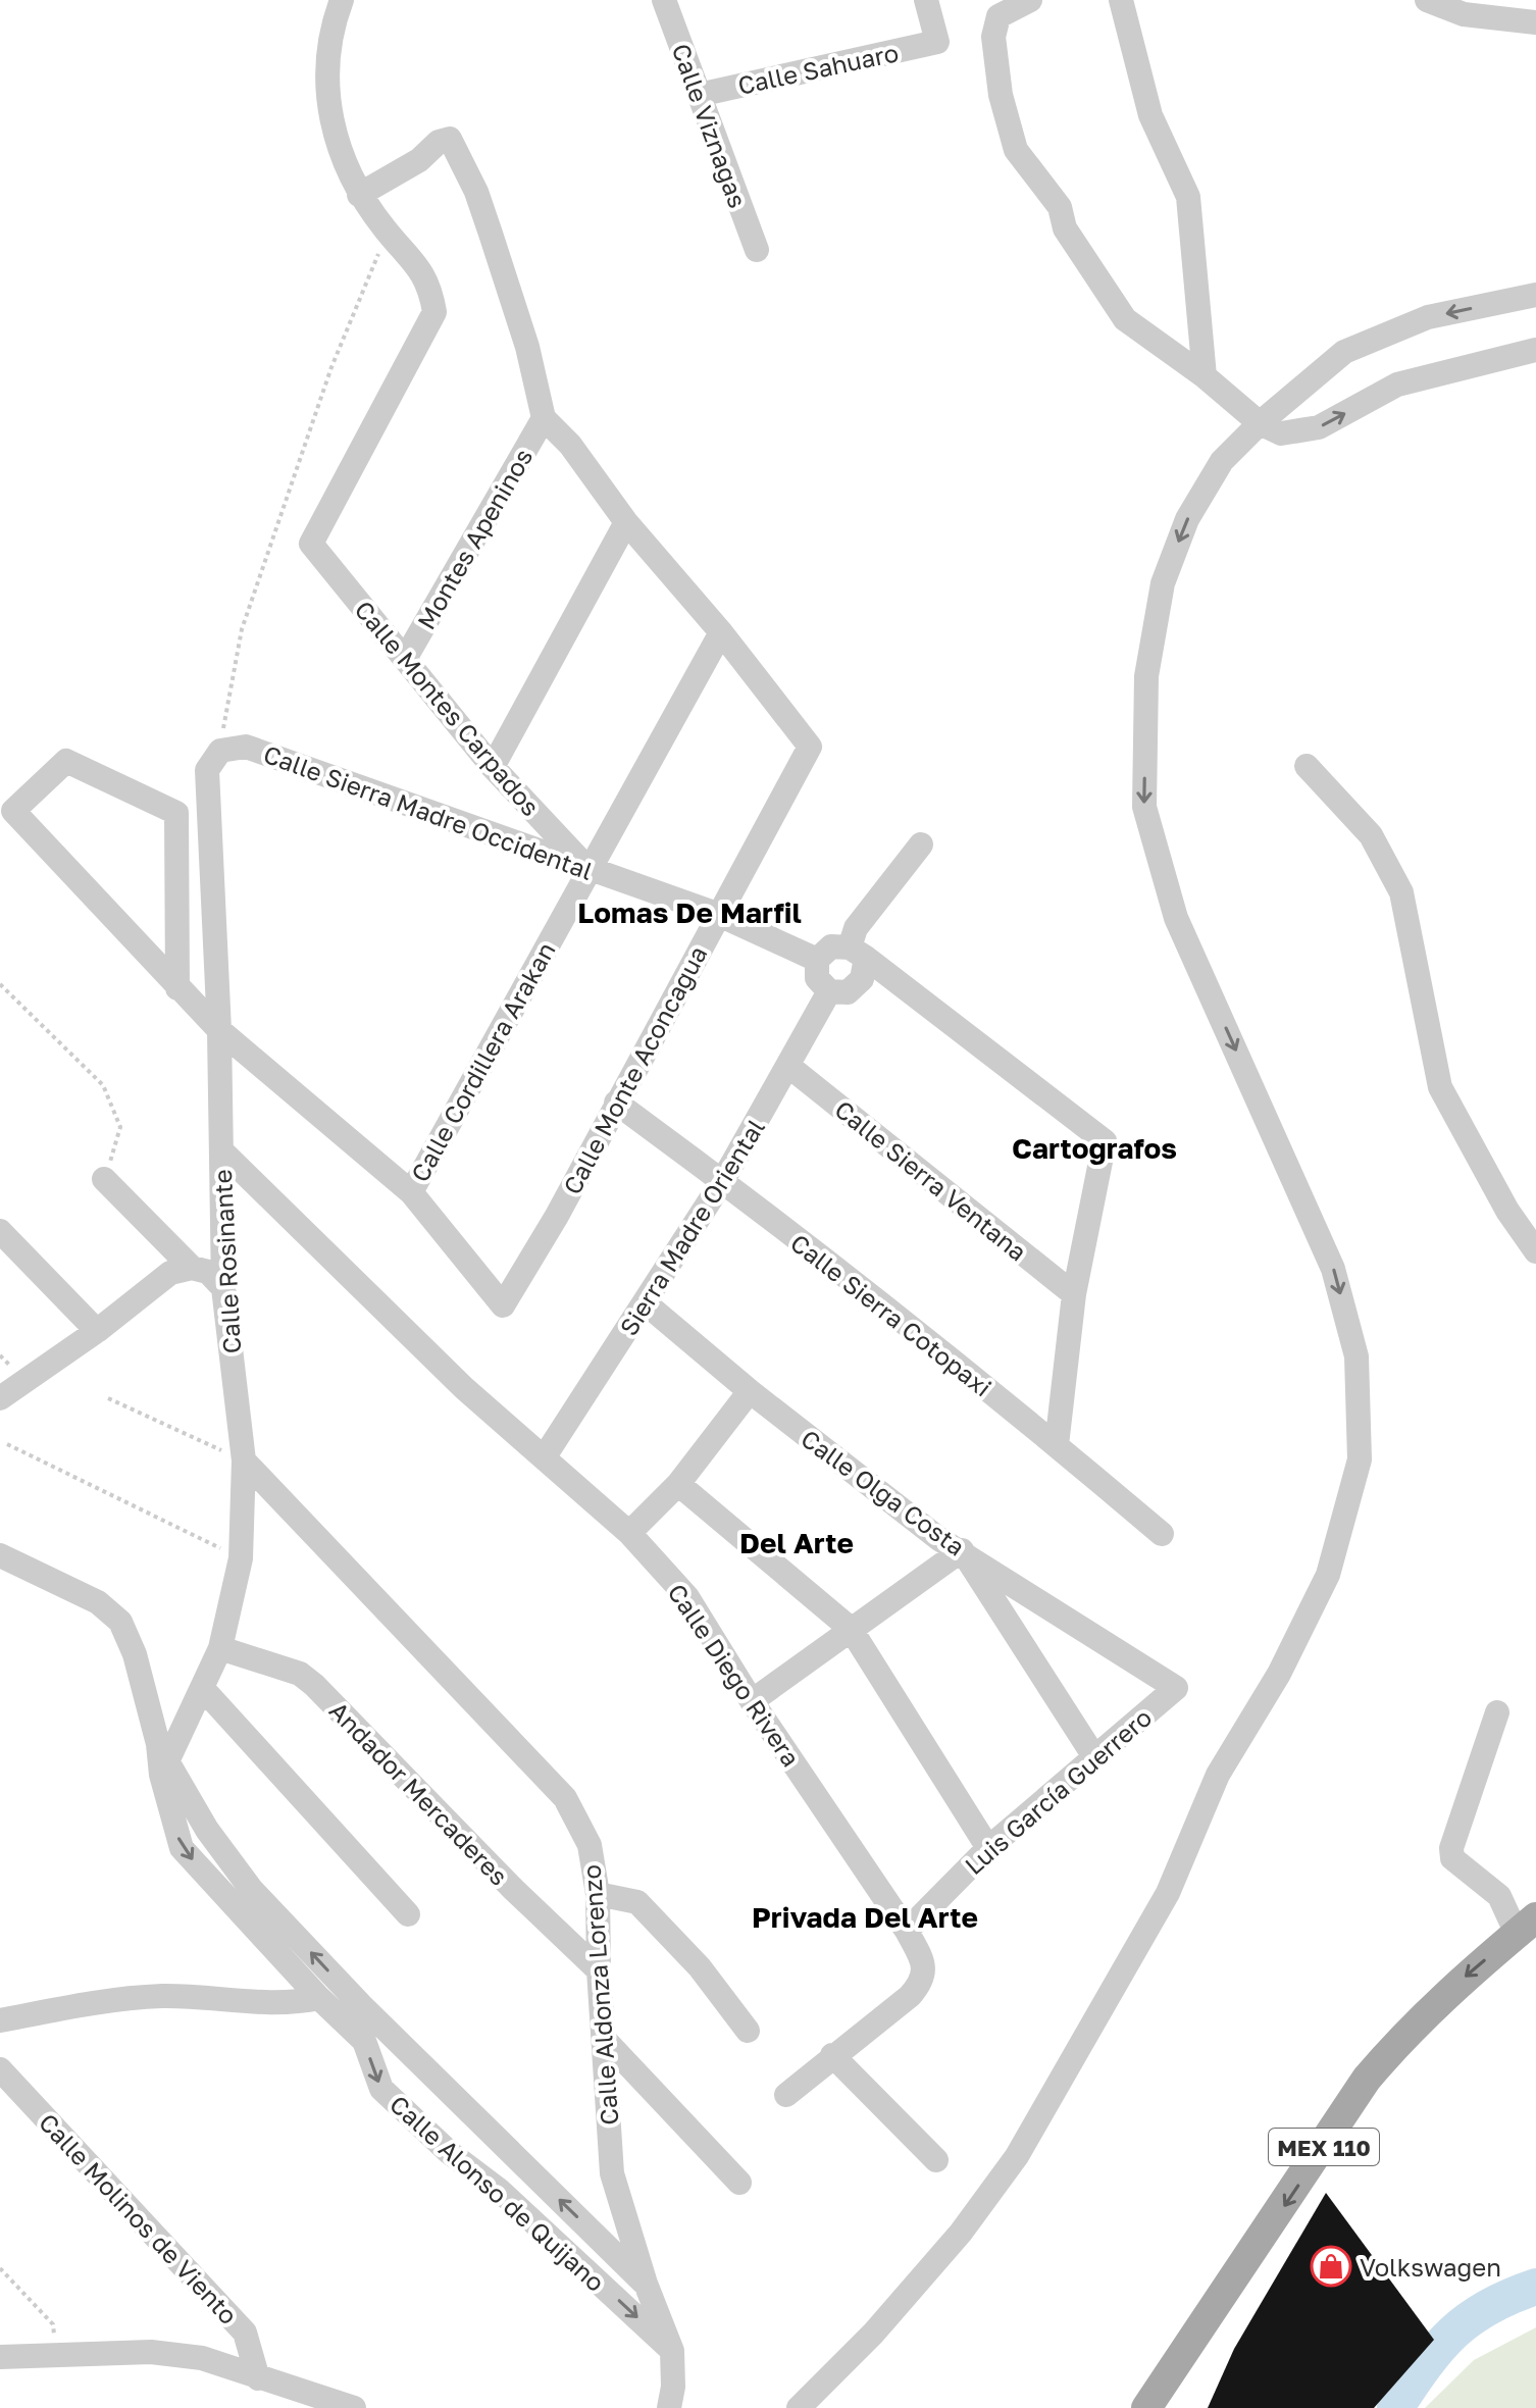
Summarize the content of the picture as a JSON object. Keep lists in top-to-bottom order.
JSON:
{
  "streets": {
    "main road": ["MEX 110"],
    "street": [
      "Calle Sahuaro",
      "Calle Viznagas",
      "Montes Apeninos",
      "Calle Montes Carpados",
      "Calle Sierra Madre Occidental",
      "Calle Cordillera Arakan",
      "Calle Monte Aconcagua",
      "Calle Sierra Ventana",
      "Sierra Madre Oriental",
      "Calle Rosinante",
      "Calle Sierra Cotopaxi",
      "Calle Olga Costa",
      "Calle Diego Rivera",
      "Luis García Guerrero",
      "Andador Mercaderes",
      "Calle Aldonza Lorenzo",
      "Calle Alonso de Quijano",
      "Calle Molinos de Viento"
    ]
  },
  "crossings": [
    ["Calle Sahuaro", "Calle Viznagas"],
    ["Montes Apeninos", "Calle Montes Carpados"],
    ["Calle Montes Carpados", "Calle Sierra Madre Occidental"],
    ["Calle Montes Carpados", "Calle Cordillera Arakan"],
    ["Calle Sierra Madre Occidental", "Calle Cordillera Arakan"],
    ["Calle Sierra Madre Occidental", "Calle Monte Aconcagua"],
    ["Calle Sierra Madre Occidental", "Sierra Madre Oriental"],
    ["Calle Sierra Madre Occidental", "Calle Rosinante"],
    ["Calle Cordillera Arakan", "Calle Monte Aconcagua"],
    ["Calle Monte Aconcagua", "Calle Sierra Cotopaxi"],
    ["Calle Sierra Ventana", "Sierra Madre Oriental"],
    ["Sierra Madre Oriental", "Calle Sierra Cotopaxi"],
    ["Sierra Madre Oriental", "Calle Olga Costa"],
    ["Sierra Madre Oriental", "Calle Diego Rivera"],
    ["Calle Rosinante", "Calle Diego Rivera"],
    ["Calle Rosinante", "Andador Mercaderes"],
    ["Calle Rosinante", "Calle Aldonza Lorenzo"],
    ["Calle Rosinante", "Calle Alonso de Quijano"],
    ["Calle Olga Costa", "Luis García Guerrero"],
    ["Calle Diego Rivera", "Luis García Guerrero"],
    ["Andador Mercaderes", "Calle Aldonza Lorenzo"],
    ["Calle Aldonza Lorenzo", "Calle Alonso de Quijano"]
  ],
  "districts": [
    "Lomas De Marfil",
    "Cartografos",
    "Del Arte",
    "Privada Del Arte"
  ],
  "places": {
    "shop": ["Volkswagen"]
  }
}
